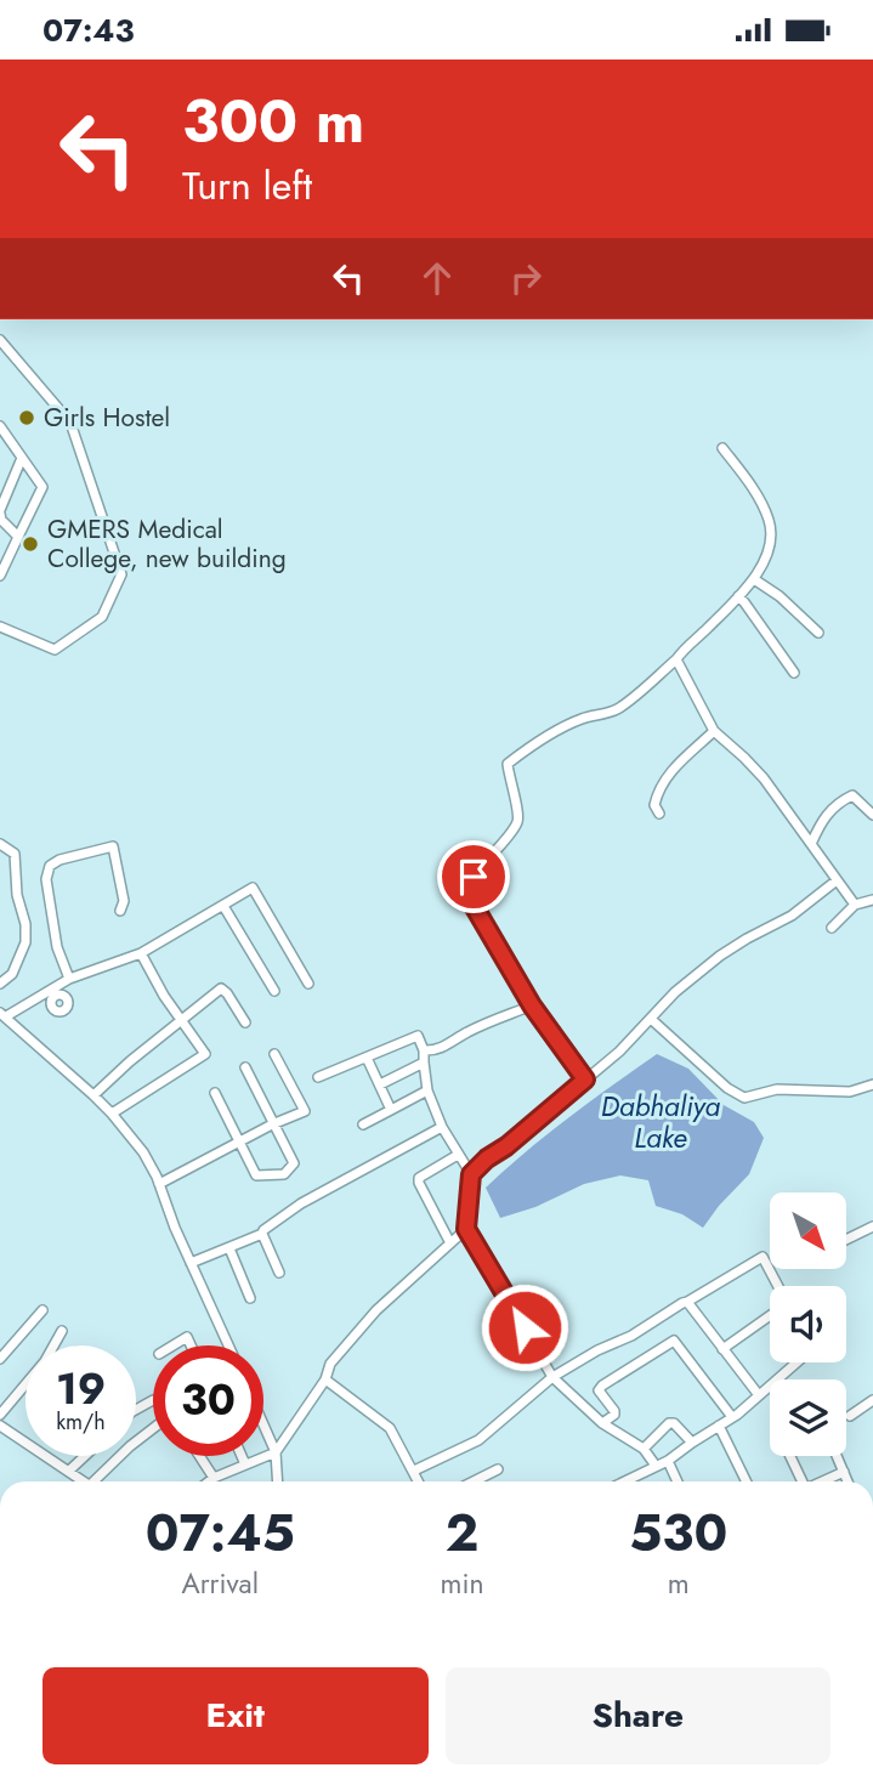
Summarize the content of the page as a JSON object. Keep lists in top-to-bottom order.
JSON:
{
  "water": ["Dabhaliya Lake"],
  "places": ["Girls Hostel", "GMERS Medical College, new building"],
  "north": "bottom right",
  "page": {
    "status": "07:43",
    "turn": ["300 m", "Turn left"],
    "speed": "19 km/h",
    "limit": "30",
    "eta": [
      "07:45",
      "Arrival",
      "2",
      "min",
      "530",
      "m"
    ],
    "buttons": ["Exit", "Share"]
  }
}
